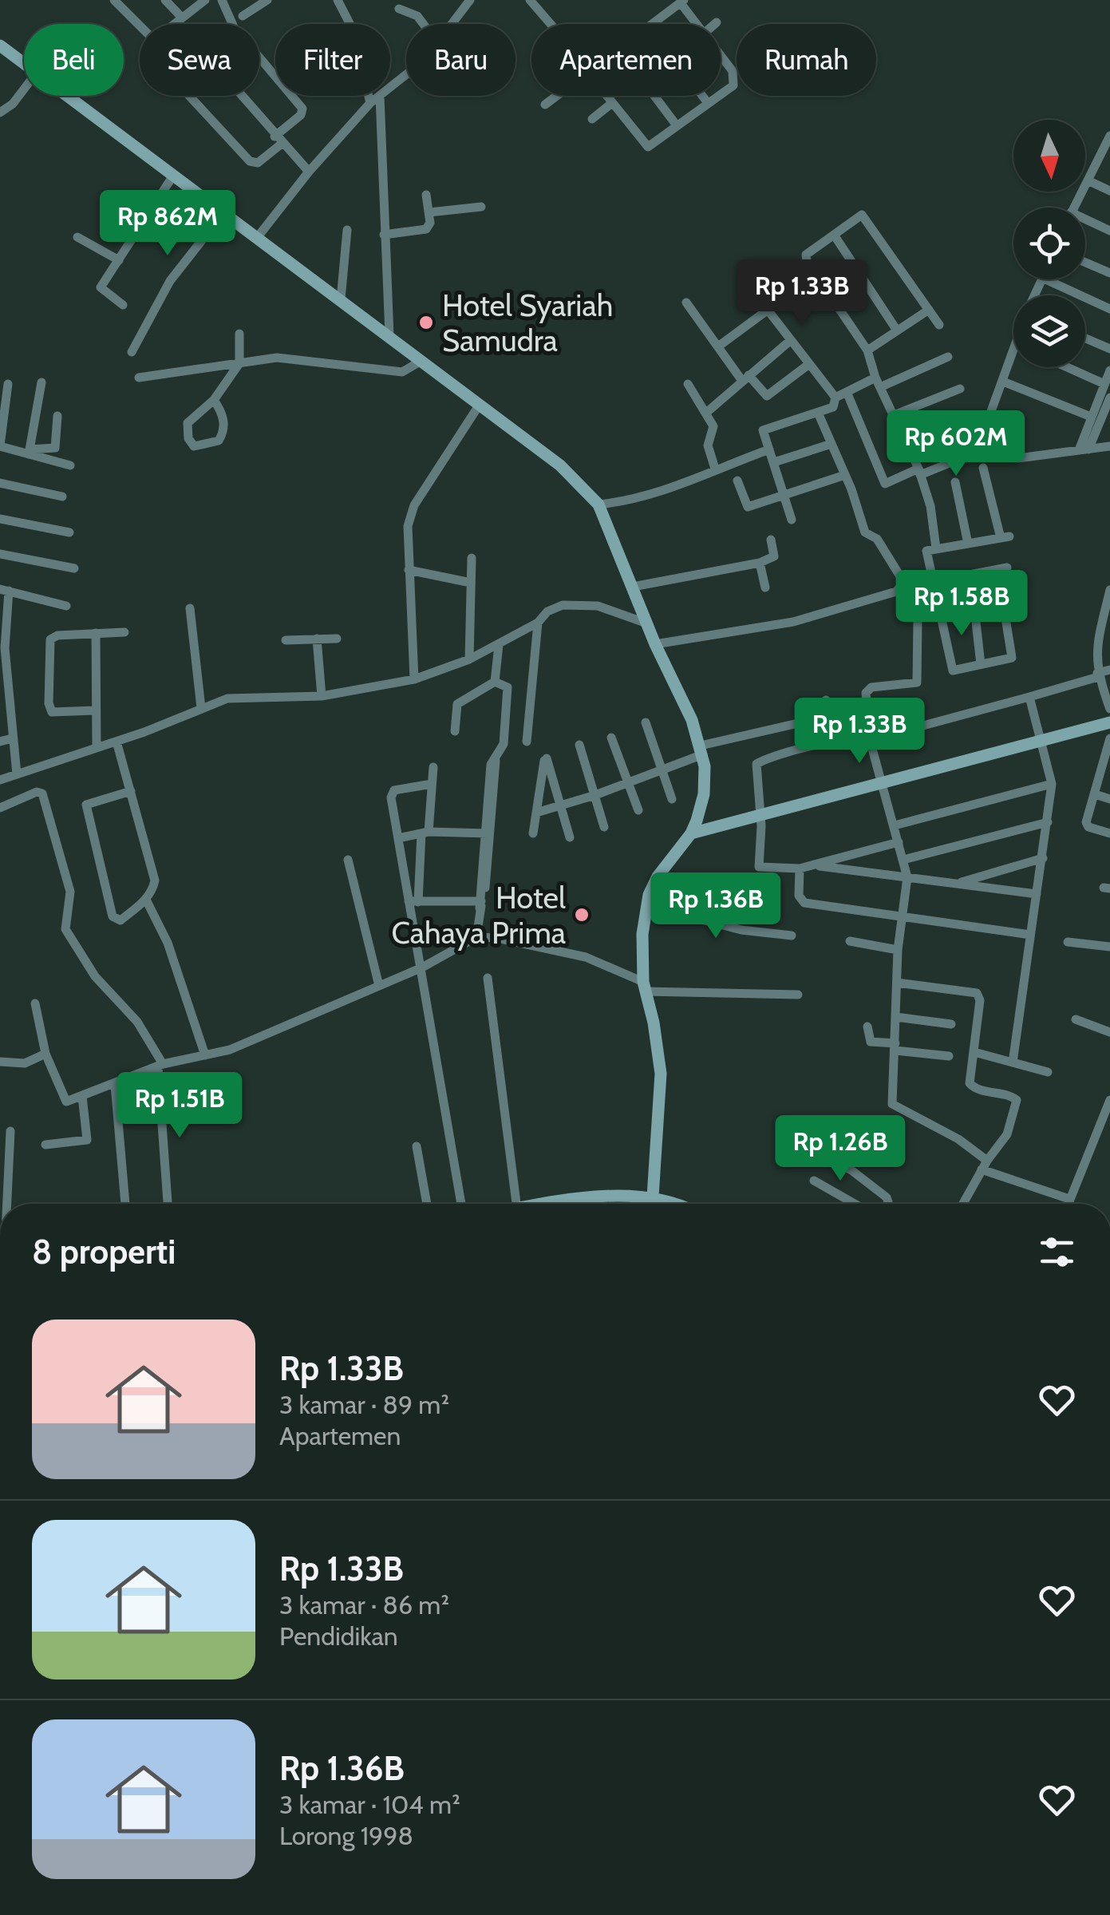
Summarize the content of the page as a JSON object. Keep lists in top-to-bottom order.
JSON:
{
  "places": ["Hotel Syariah Samudra", "Hotel Cahaya Prima"],
  "north": "bottom",
  "page": {
    "chip": [
      "Beli",
      "Sewa",
      "Filter",
      "Baru",
      "Apartemen",
      "Rumah"
    ],
    "price": [
      "Rp 862M",
      "Rp 1.33B",
      "Rp 602M",
      "Rp 1.58B",
      "Rp 1.33B",
      "Rp 1.36B",
      "Rp 1.51B",
      "Rp 1.26B"
    ],
    "heading": "8 properti",
    "list": [
      {
        "name": "Rp 1.33B",
        "note": "3 kamar · 89 m² · Apartemen"
      },
      {
        "name": "Rp 1.33B",
        "note": "3 kamar · 86 m² · Pendidikan"
      },
      {
        "name": "Rp 1.36B",
        "note": "3 kamar · 104 m² · Lorong 1998"
      }
    ]
  }
}
